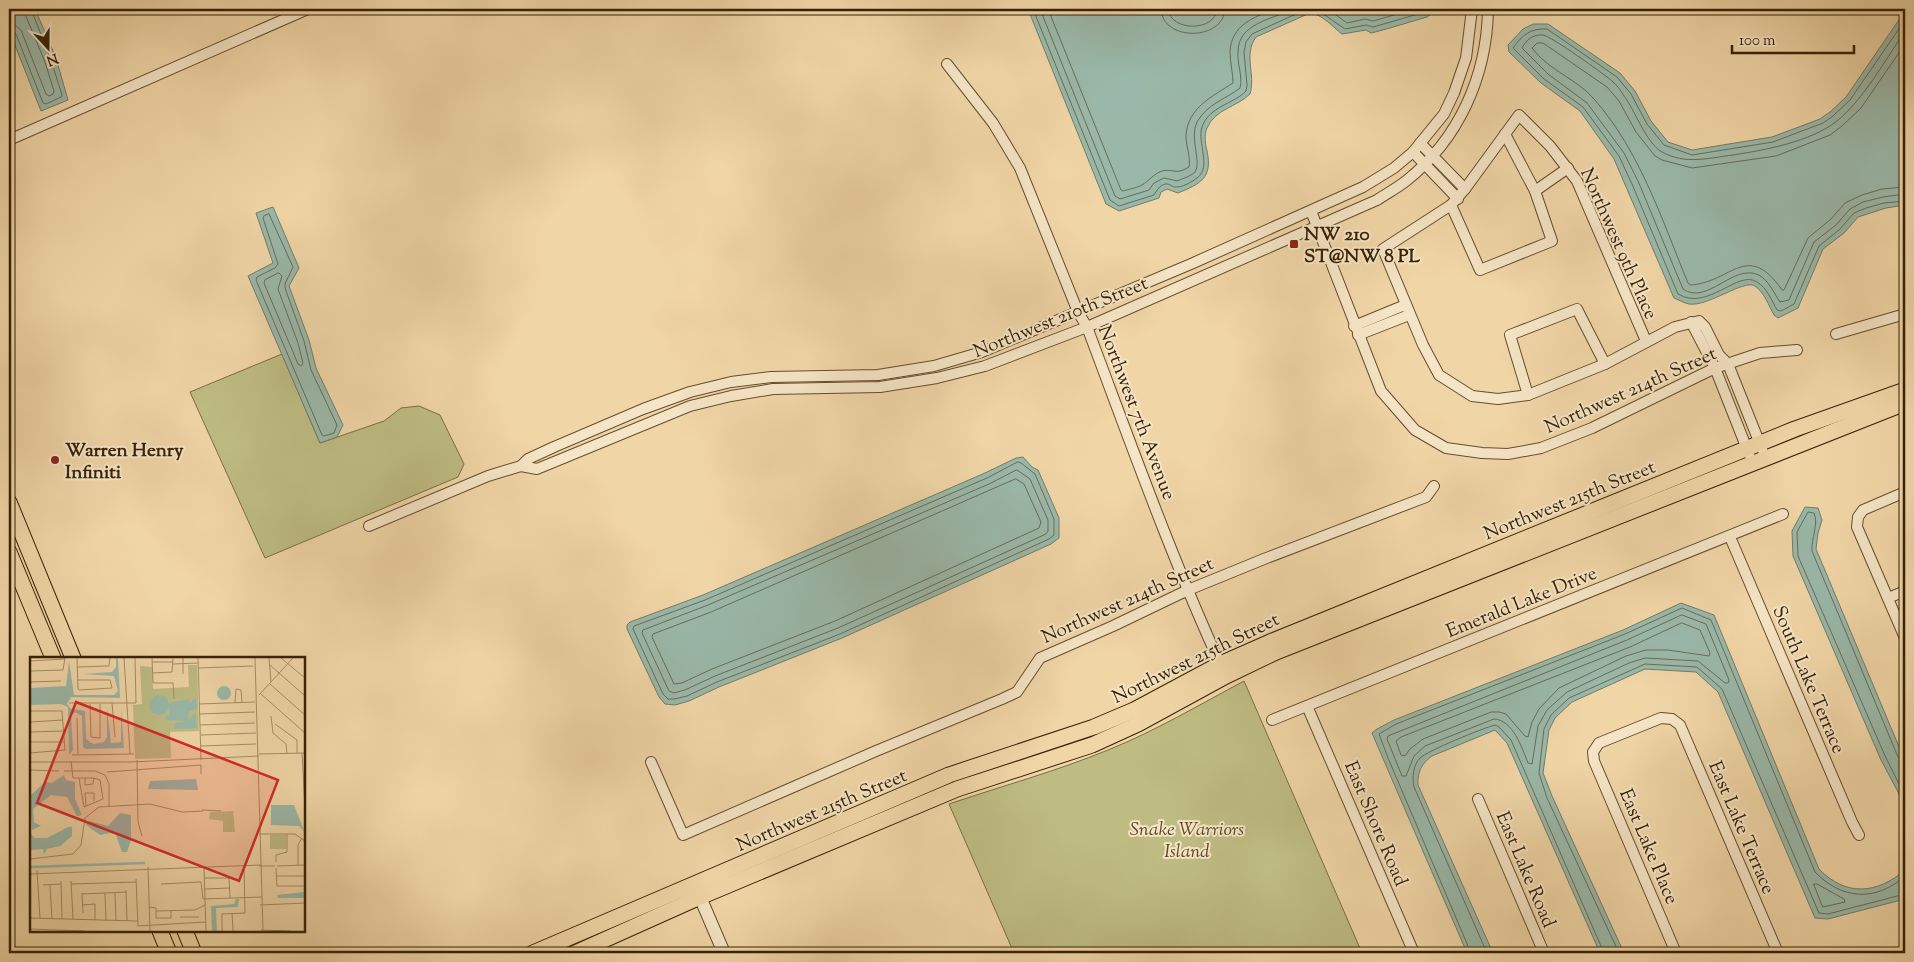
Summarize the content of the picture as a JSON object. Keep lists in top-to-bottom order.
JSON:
{
  "streets": {
    "main road": ["Northwest 215th Street"],
    "street": [
      "Northwest 9th Place",
      "Northwest 210th Street",
      "Northwest 214th Street",
      "Northwest 7th Avenue",
      "Emerald Lake Drive",
      "South Lake Terrace",
      "East Shore Road",
      "East Lake Terrace",
      "East Lake Place",
      "East Lake Road"
    ]
  },
  "crossings": [
    ["Northwest 210th Street", "Northwest 7th Avenue"],
    ["Northwest 214th Street", "Northwest 7th Avenue"],
    ["Northwest 7th Avenue", "Northwest 215th Street"],
    ["Emerald Lake Drive", "South Lake Terrace"],
    ["Emerald Lake Drive", "East Shore Road"],
    ["East Lake Terrace", "East Lake Place"]
  ],
  "parks": ["Snake Warriors Island"],
  "places": {
    "transit": ["NW 210 ST@NW 8 PL"],
    "other": ["Warren Henry Infiniti"]
  },
  "scale_bar": "100 m",
  "north": "bottom"
}
